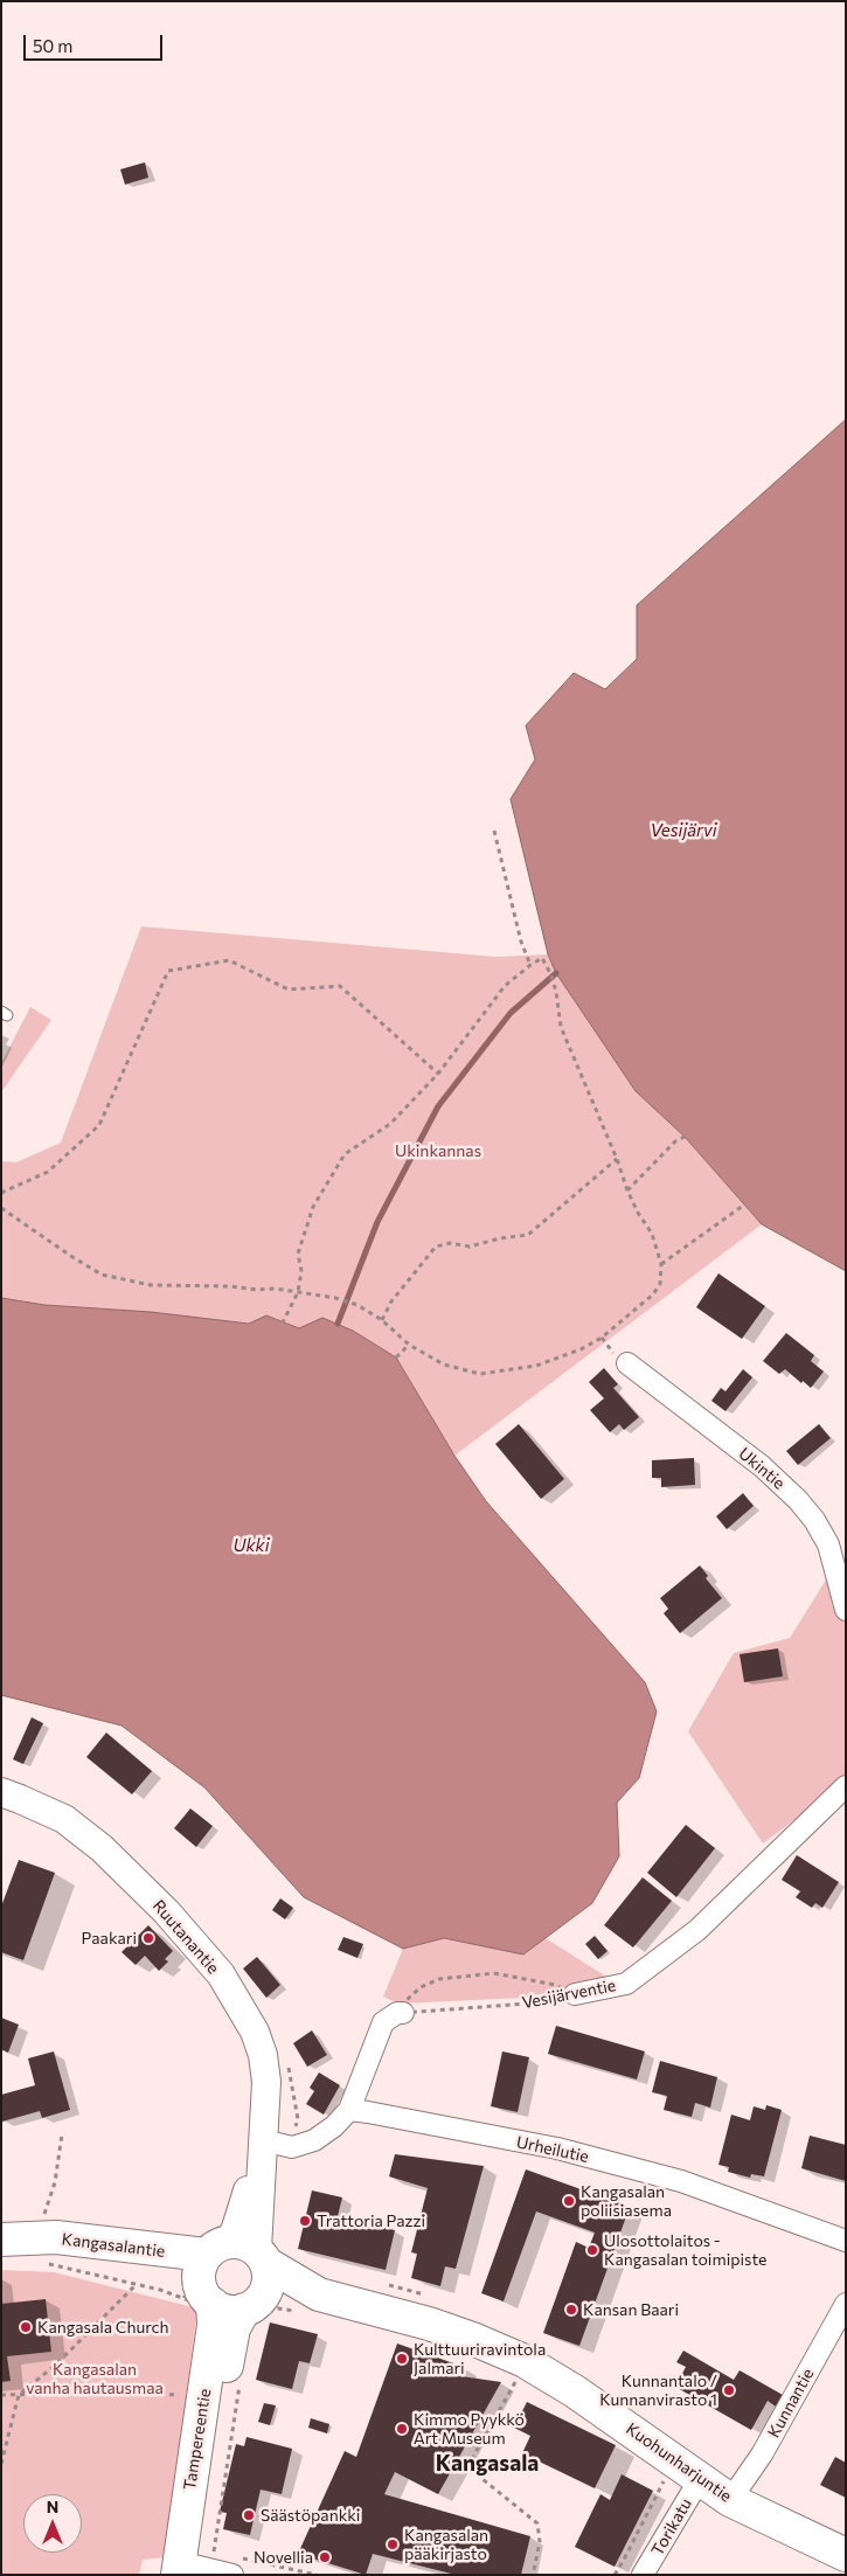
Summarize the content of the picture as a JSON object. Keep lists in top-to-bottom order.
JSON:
{
  "streets": {
    "main road": [
      "Ruutanantie",
      "Kangasalantie",
      "Tampereentie",
      "Kuohunharjuntie"
    ],
    "street": [
      "Ukintie",
      "Vesijärventie",
      "Urheilutie",
      "Kunnantie",
      "Torikatu"
    ]
  },
  "crossings": [
    ["Ruutanantie", "Tampereentie"],
    ["Kangasalantie", "Tampereentie"],
    ["Kangasalantie", "Kuohunharjuntie"],
    ["Kunnantie", "Kuohunharjuntie"],
    ["Tampereentie", "Kuohunharjuntie"],
    ["Kuohunharjuntie", "Torikatu"]
  ],
  "districts": ["Kangasala"],
  "water": ["Vesijärvi", "Ukki"],
  "parks": ["Ukinkannas", "Kangasalan vanha hautausmaa"],
  "places": [
    "Paakari",
    "Kangasalan poliisiasema",
    "Trattoria Pazzi",
    "Ulosottolaitos - Kangasalan toimipiste",
    "Kansan Baari",
    "Kangasala Church",
    "Kulttuuriravintola Jalmari",
    "Kunnantalo / Kunnanvirasto 1",
    "Kimmo Pyykkö Art Museum",
    "Säästöpankki",
    "Kangasalan pääkirjasto",
    "Novellia"
  ],
  "scale_bar": "50 m",
  "north": "top"
}
